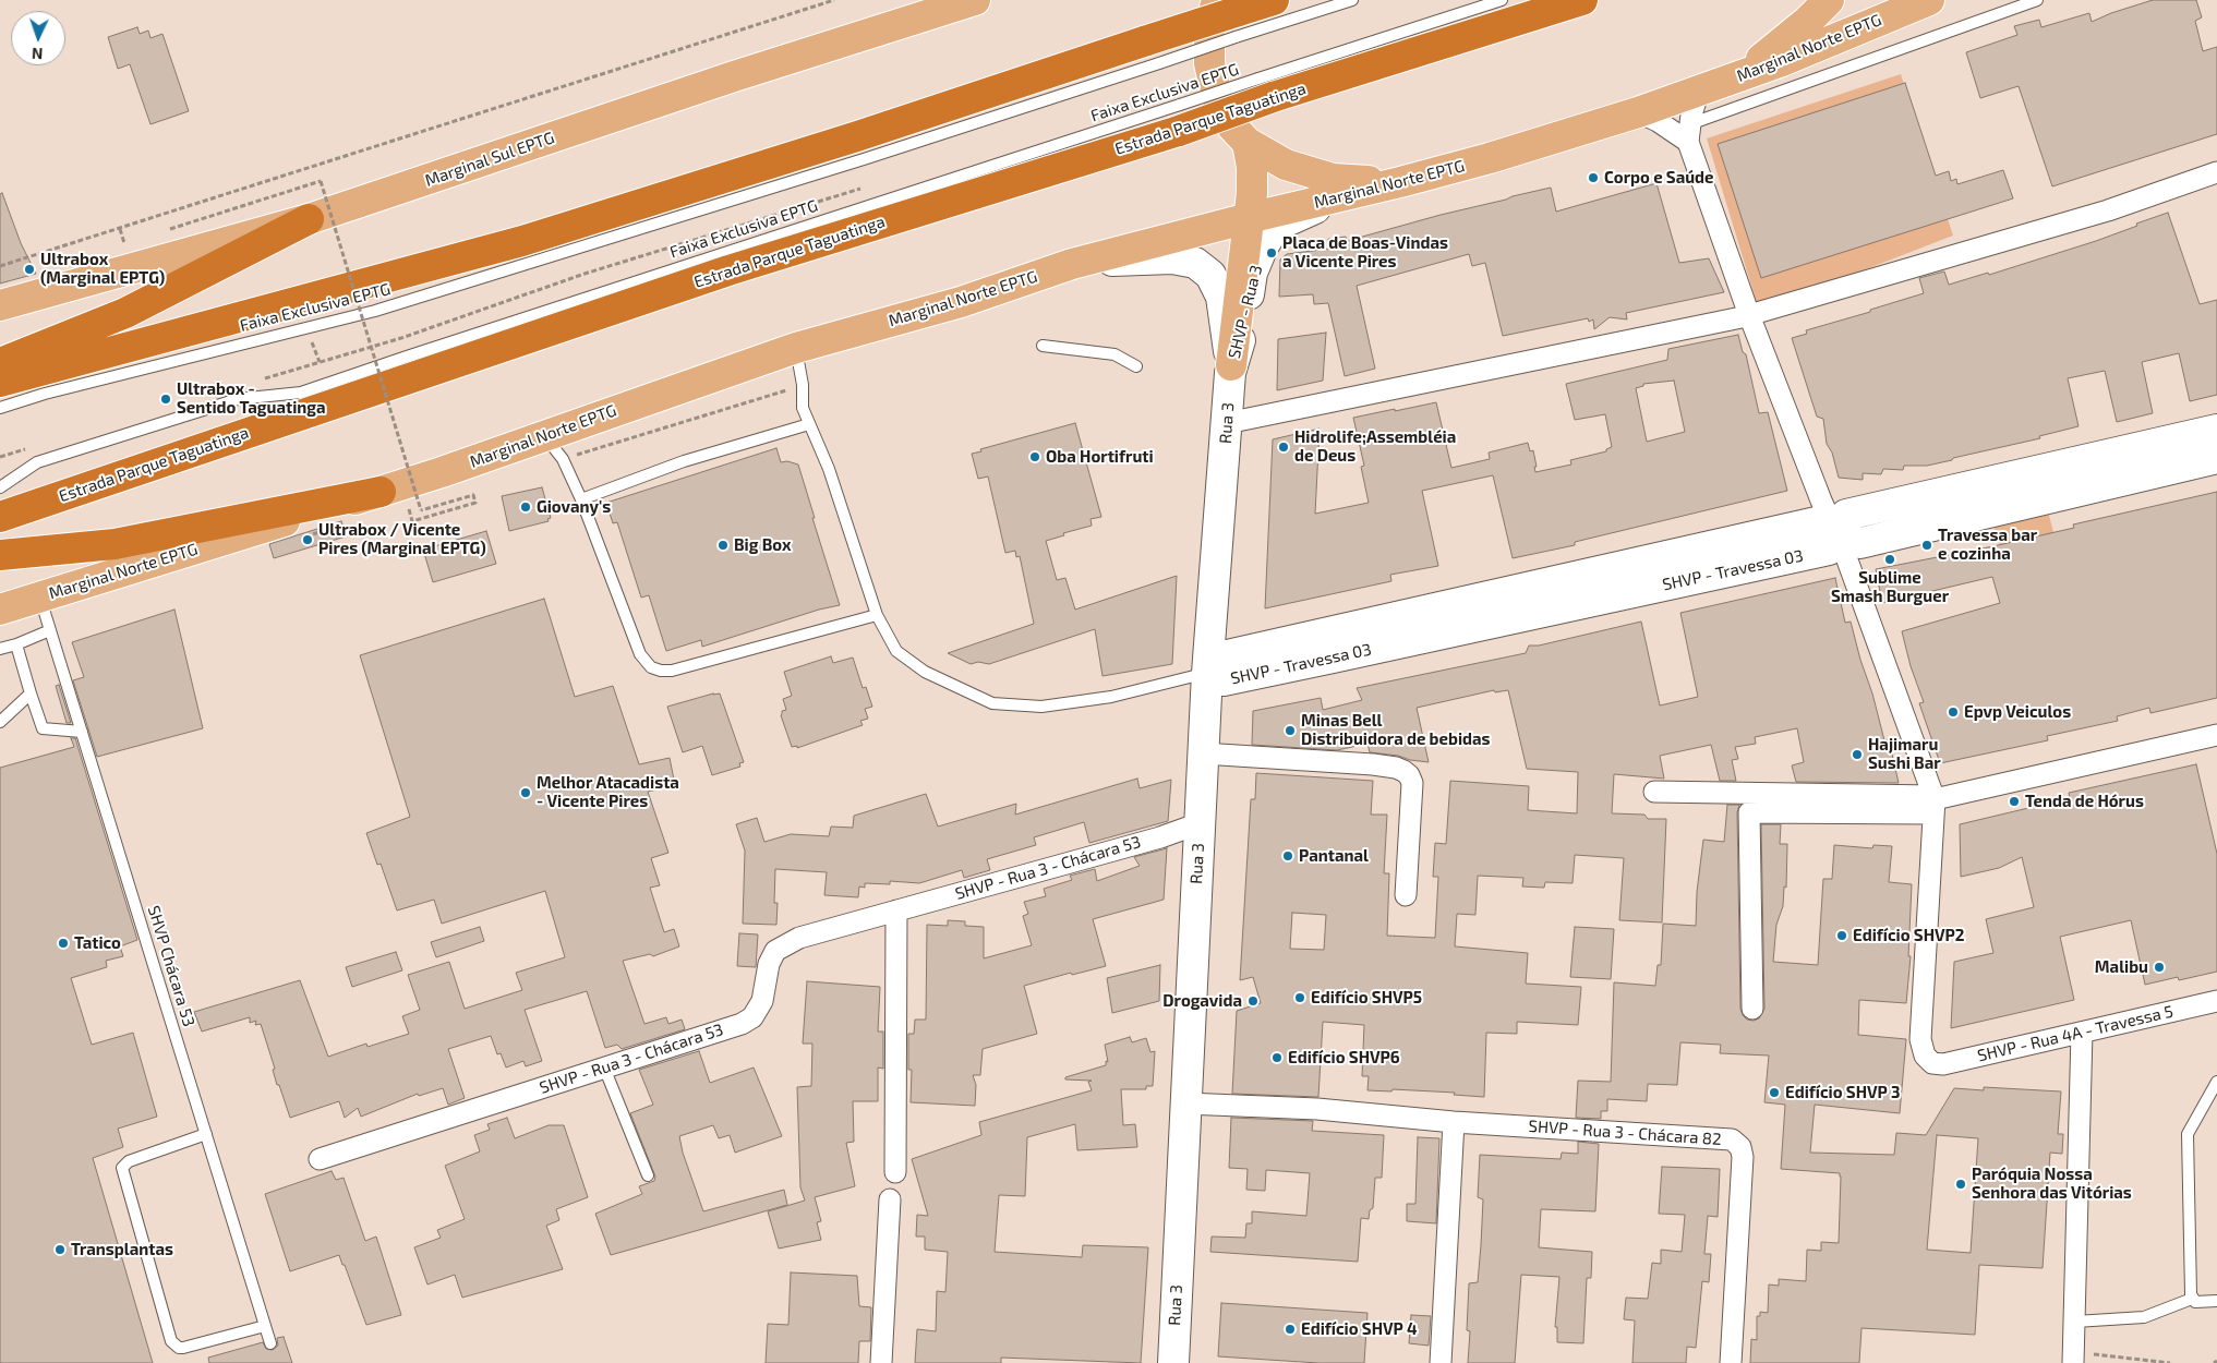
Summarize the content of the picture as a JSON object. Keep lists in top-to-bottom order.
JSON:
{
  "streets": {
    "highway": ["Estrada Parque Taguatinga"],
    "main road": [
      "Marginal Norte EPTG",
      "Marginal Sul EPTG",
      "SHVP - Rua 3",
      "Rua 3",
      "SHVP - Travessa 03"
    ],
    "street": ["SHVP - Rua 3 - Chácara 53", "SHVP - Rua 4A - Travessa 5", "SHVP - Rua 3 - Chácara 82"],
    "lane": ["Faixa Exclusiva EPTG", "SHVP Chácara 53"]
  },
  "crossings": [
    ["Marginal Norte EPTG", "SHVP - Rua 3"],
    ["Marginal Norte EPTG", "SHVP Chácara 53"],
    ["Faixa Exclusiva EPTG", "Estrada Parque Taguatinga"],
    ["SHVP - Rua 3", "Rua 3"],
    ["Rua 3", "SHVP - Travessa 03"],
    ["Rua 3", "SHVP - Rua 3 - Chácara 53"],
    ["Rua 3", "SHVP - Rua 3 - Chácara 82"]
  ],
  "places": [
    "Corpo e Saúde",
    "Placa de Boas-Vindas a Vicente Pires",
    "Ultrabox (Marginal EPTG)",
    "Ultrabox - Sentido Taguatinga",
    "Hidrolife;Assembléia de Deus",
    "Oba Hortifruti",
    "Giovany's",
    "Ultrabox / Vicente Pires (Marginal EPTG)",
    "Big Box",
    "Travessa bar e cozinha",
    "Sublime Smash Burguer",
    "Epvp Veiculos",
    "Minas Bell Distribuidora de bebidas",
    "Hajimaru Sushi Bar",
    "Melhor Atacadista - Vicente Pires",
    "Tenda de Hórus",
    "Pantanal",
    "Edifício SHVP2",
    "Tatico",
    "Malibu",
    "Edifício SHVP5",
    "Drogavida",
    "Edifício SHVP6",
    "Edifício SHVP 3",
    "Paróquia Nossa Senhora das Vitórias",
    "Transplantas",
    "Edifício SHVP 4"
  ],
  "north": "bottom"
}
